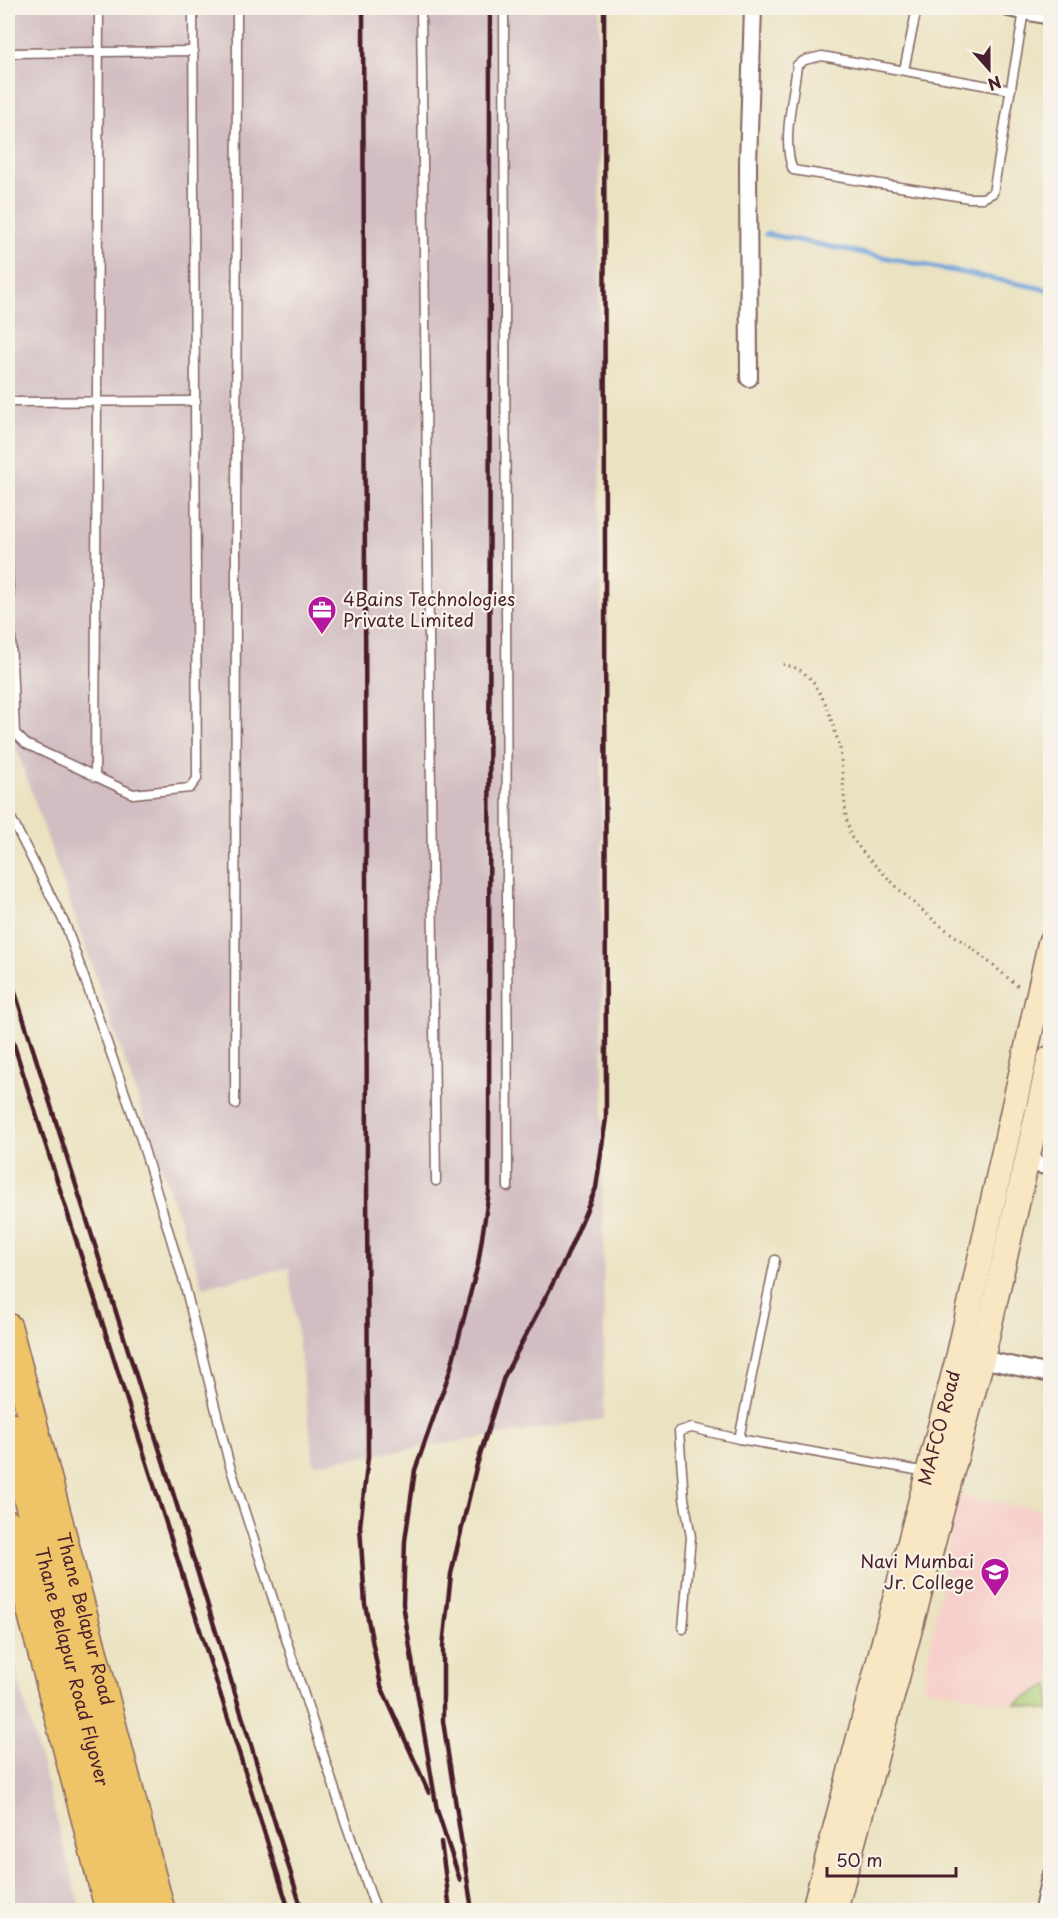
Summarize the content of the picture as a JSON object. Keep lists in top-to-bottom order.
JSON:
{
  "streets": {
    "main road": ["MAFCO Road", "Thane Belapur Road", "Thane Belapur Road Flyover"]
  },
  "places": {
    "office": ["4Bains Technologies Private Limited"],
    "school or university": ["Navi Mumbai Jr. College"]
  },
  "scale_bar": "50 m",
  "north": "bottom"
}
